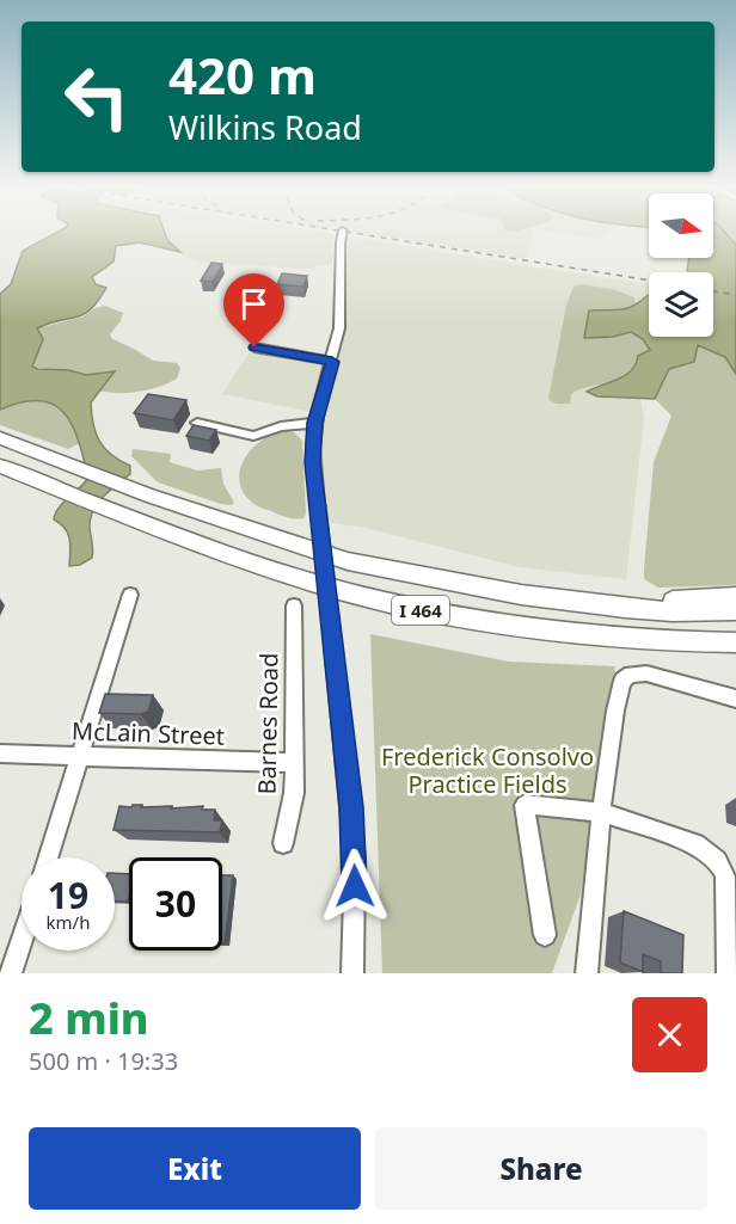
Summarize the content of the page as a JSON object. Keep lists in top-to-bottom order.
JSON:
{
  "streets": {
    "highway": ["I 464"],
    "street": ["Barnes Road", "McLain Street"]
  },
  "crossings": [
    ["Barnes Road", "McLain Street"]
  ],
  "parks": ["Frederick Consolvo Practice Fields"],
  "north": "right",
  "page": {
    "turn": ["420 m", "Wilkins Road"],
    "speed": "19 km/h",
    "limit": "30",
    "heading": ["2 min", "500 m · 19:33"],
    "buttons": ["Exit", "Share"]
  }
}
